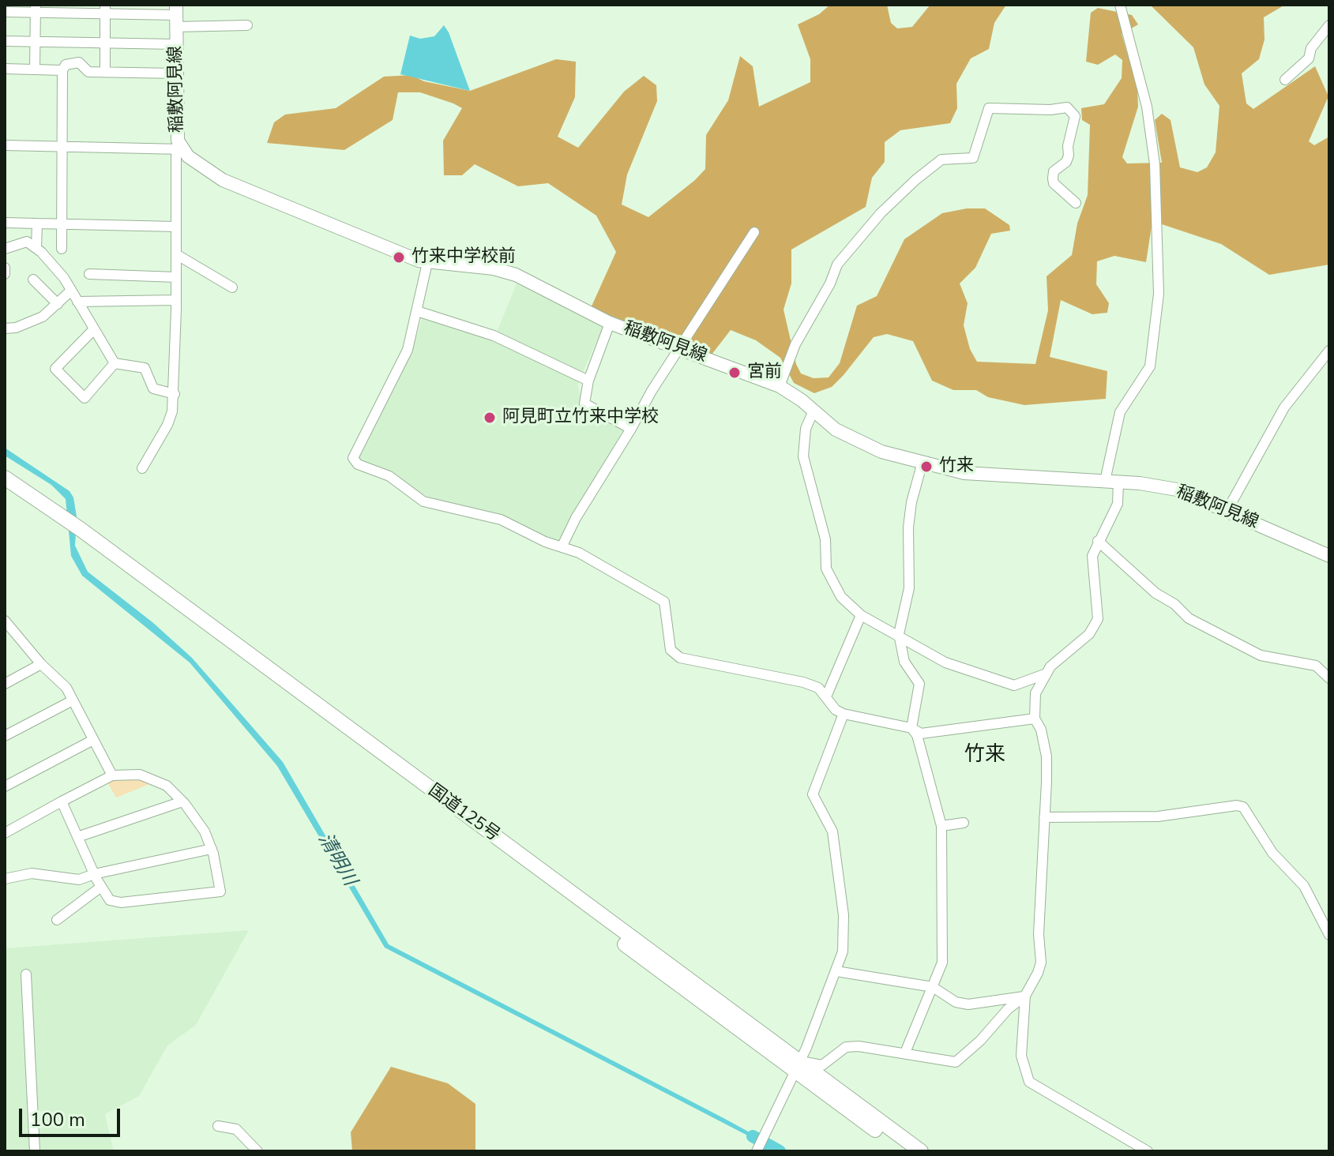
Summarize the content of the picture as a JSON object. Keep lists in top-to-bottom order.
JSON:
{
  "streets": {
    "highway": ["国道125号"],
    "main road": ["稲敷阿見線"]
  },
  "districts": ["竹来"],
  "water": ["清明川"],
  "places": [
    "竹来中学校前",
    "宮前",
    "阿見町立竹来中学校",
    "竹来"
  ],
  "scale_bar": "100 m"
}
